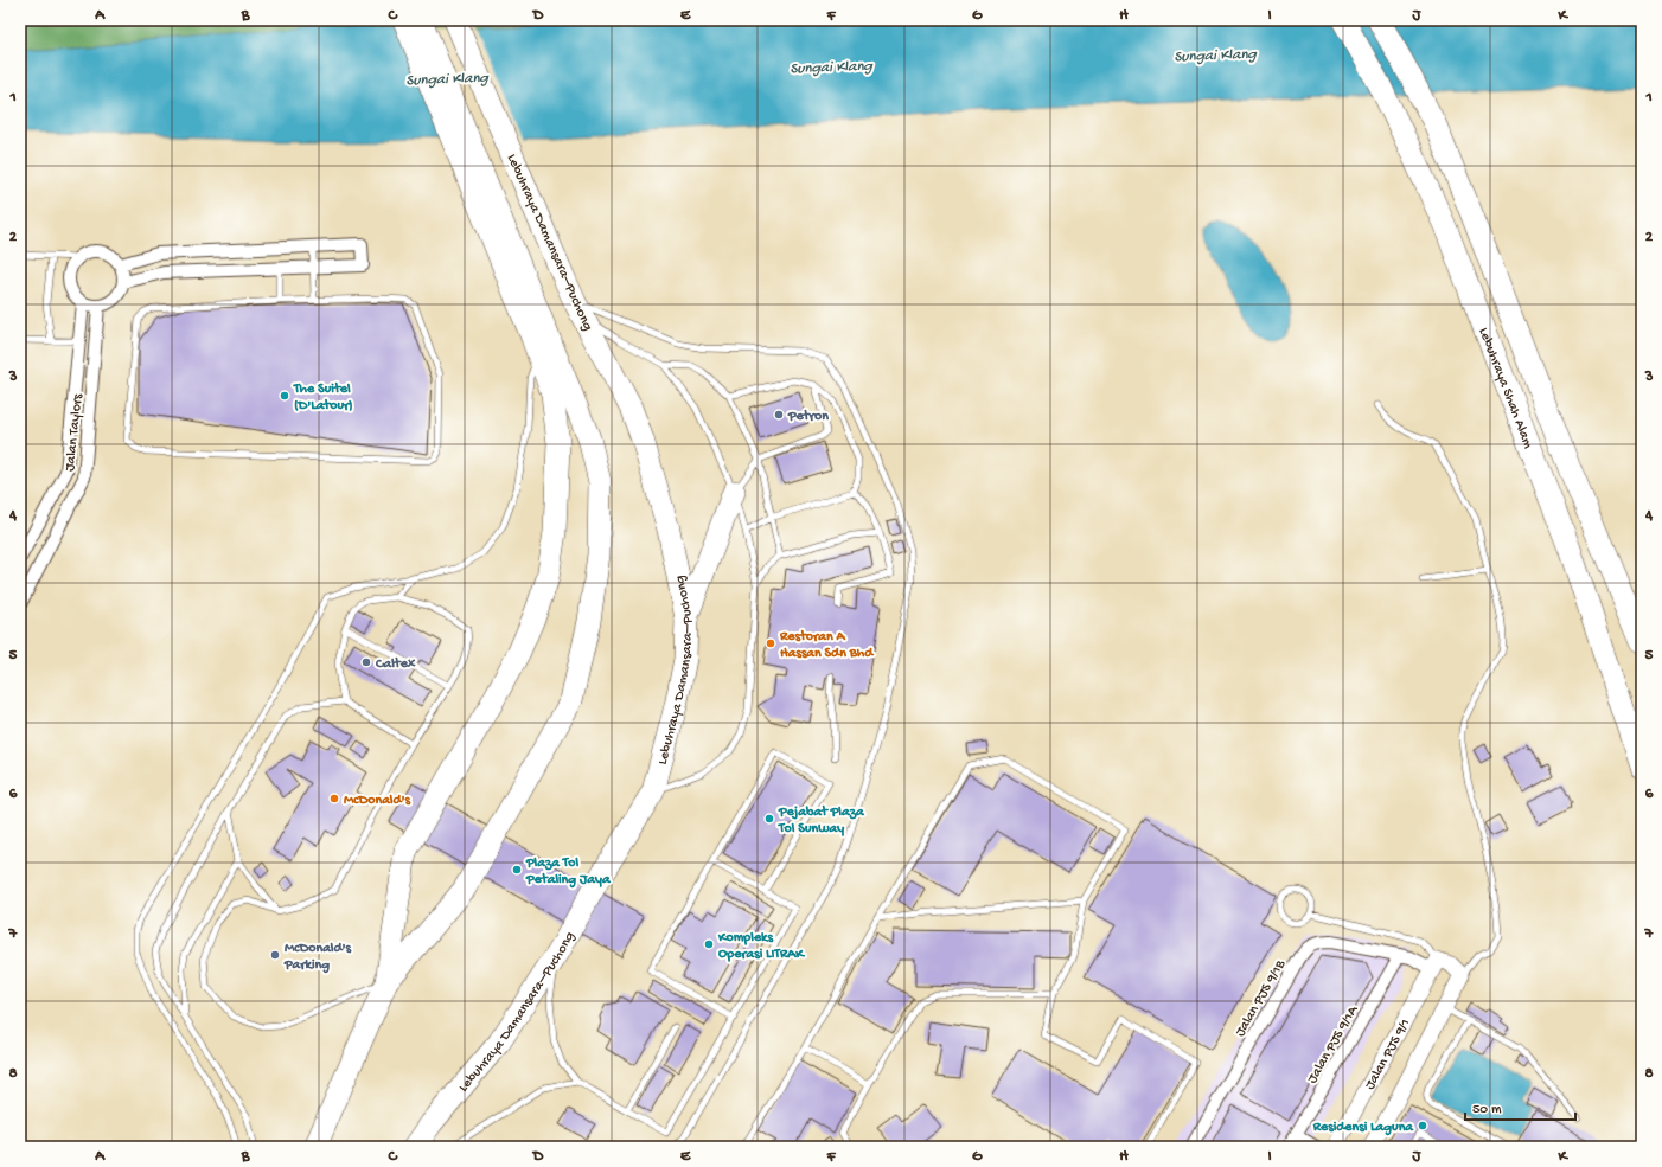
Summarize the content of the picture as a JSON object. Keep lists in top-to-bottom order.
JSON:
{
  "streets": {
    "highway": ["Lebuhraya Damansara–Puchong", "Lebuhraya Shah Alam"],
    "street": [
      "Jalan Taylors",
      "Jalan PJS 9/1B",
      "Jalan PJS 9/1A",
      "Jalan PJS 9/1"
    ]
  },
  "crossings": [
    ["Jalan PJS 9/1B", "Jalan PJS 9/1A"],
    ["Jalan PJS 9/1B", "Jalan PJS 9/1"]
  ],
  "water": ["Sungai Klang"],
  "places": [
    "The Suitel (D'Latour)",
    "Petron",
    "Restoran A Hassan Sdn Bhd",
    "Caltex",
    "McDonald's",
    "Pejabat Plaza Tol Sunway",
    "Plaza Tol Petaling Jaya",
    "Kompleks Operasi LITRAK",
    "McDonald's Parking",
    "Residensi Laguna"
  ],
  "scale_bar": "50 m",
  "grid": {
    "columns": [
      "A",
      "B",
      "C",
      "D",
      "E",
      "F",
      "G",
      "H",
      "I",
      "J",
      "K"
    ],
    "rows": [
      "1",
      "2",
      "3",
      "4",
      "5",
      "6",
      "7",
      "8"
    ]
  }
}
